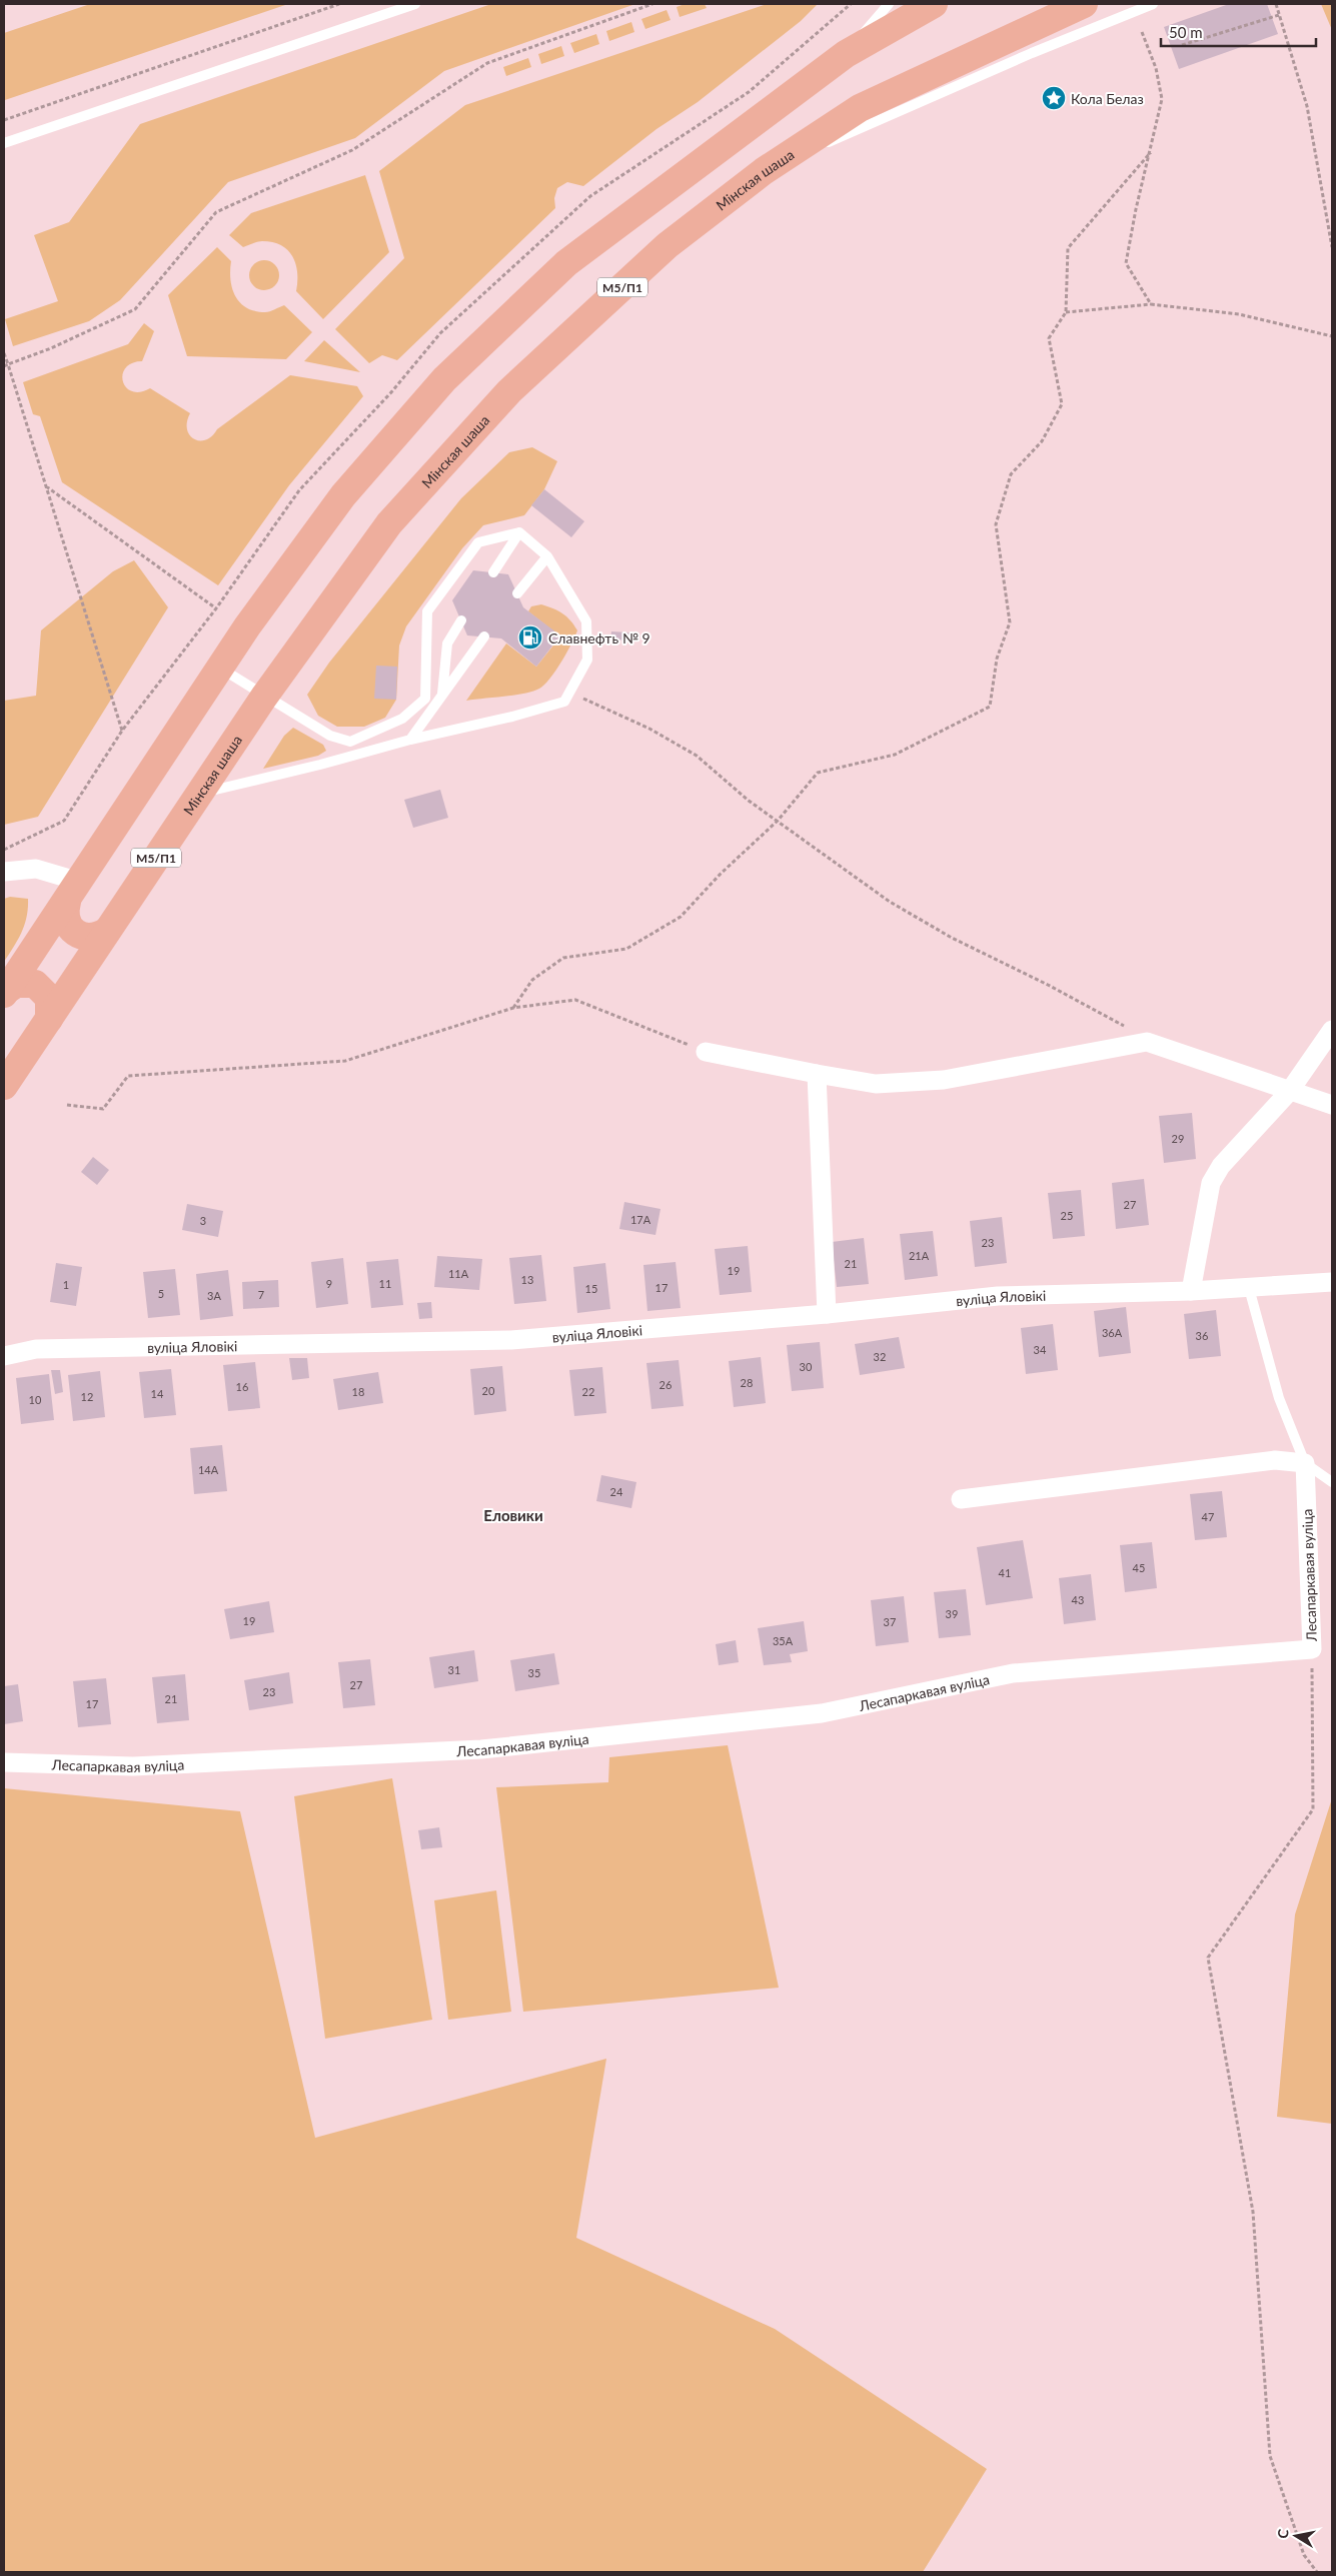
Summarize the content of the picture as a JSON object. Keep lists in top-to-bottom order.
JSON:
{
  "streets": {
    "main road": ["Мінская шаша", "М5/П1"],
    "street": ["вуліца Яловікі", "Лесапаркавая вуліца"]
  },
  "districts": ["Еловики"],
  "places": {
    "place": ["Кола Белаз"],
    "fuel station": ["Славнефть № 9"]
  },
  "house_numbers": [
    "29",
    "27",
    "25",
    "17А",
    "3",
    "23",
    "21А",
    "21",
    "19",
    "11А",
    "13",
    "9",
    "11",
    "1",
    "17",
    "15",
    "5",
    "7",
    "3А",
    "36А",
    "36",
    "34",
    "32",
    "30",
    "28",
    "26",
    "16",
    "20",
    "18",
    "22",
    "14",
    "12",
    "10",
    "14А",
    "24",
    "47",
    "45",
    "41",
    "43",
    "39",
    "19",
    "37",
    "35А",
    "31",
    "35",
    "27",
    "23",
    "21",
    "17"
  ],
  "scale_bar": "50 m",
  "north": "left"
}
